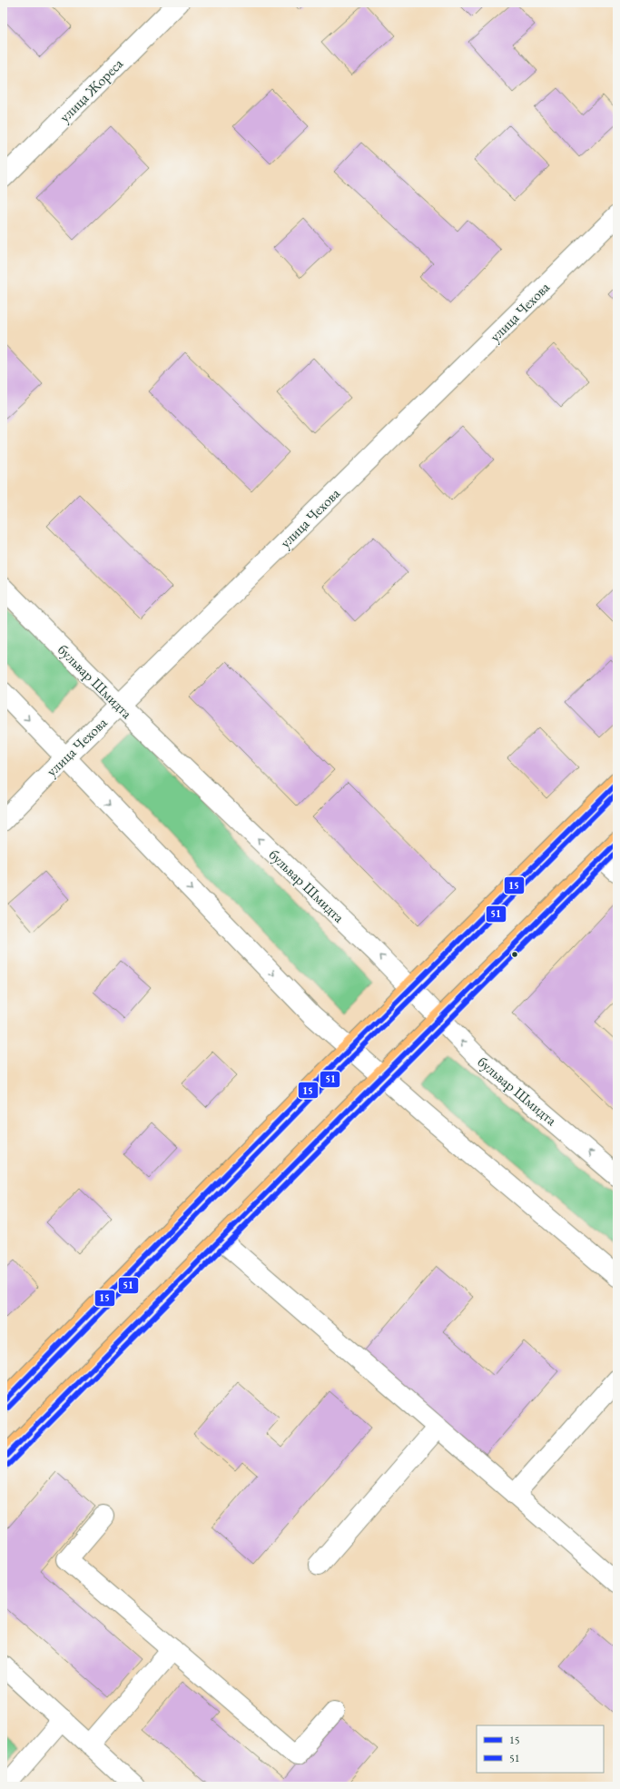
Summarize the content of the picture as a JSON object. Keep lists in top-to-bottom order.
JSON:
{
  "streets": {
    "street": ["улица Жореса", "улица Чехова", "бульвар Шмидта"]
  },
  "crossings": [
    ["улица Чехова", "бульвар Шмидта"]
  ],
  "lines": ["transit line 15", "transit line 51"],
  "legend": ["15", "51"]
}
